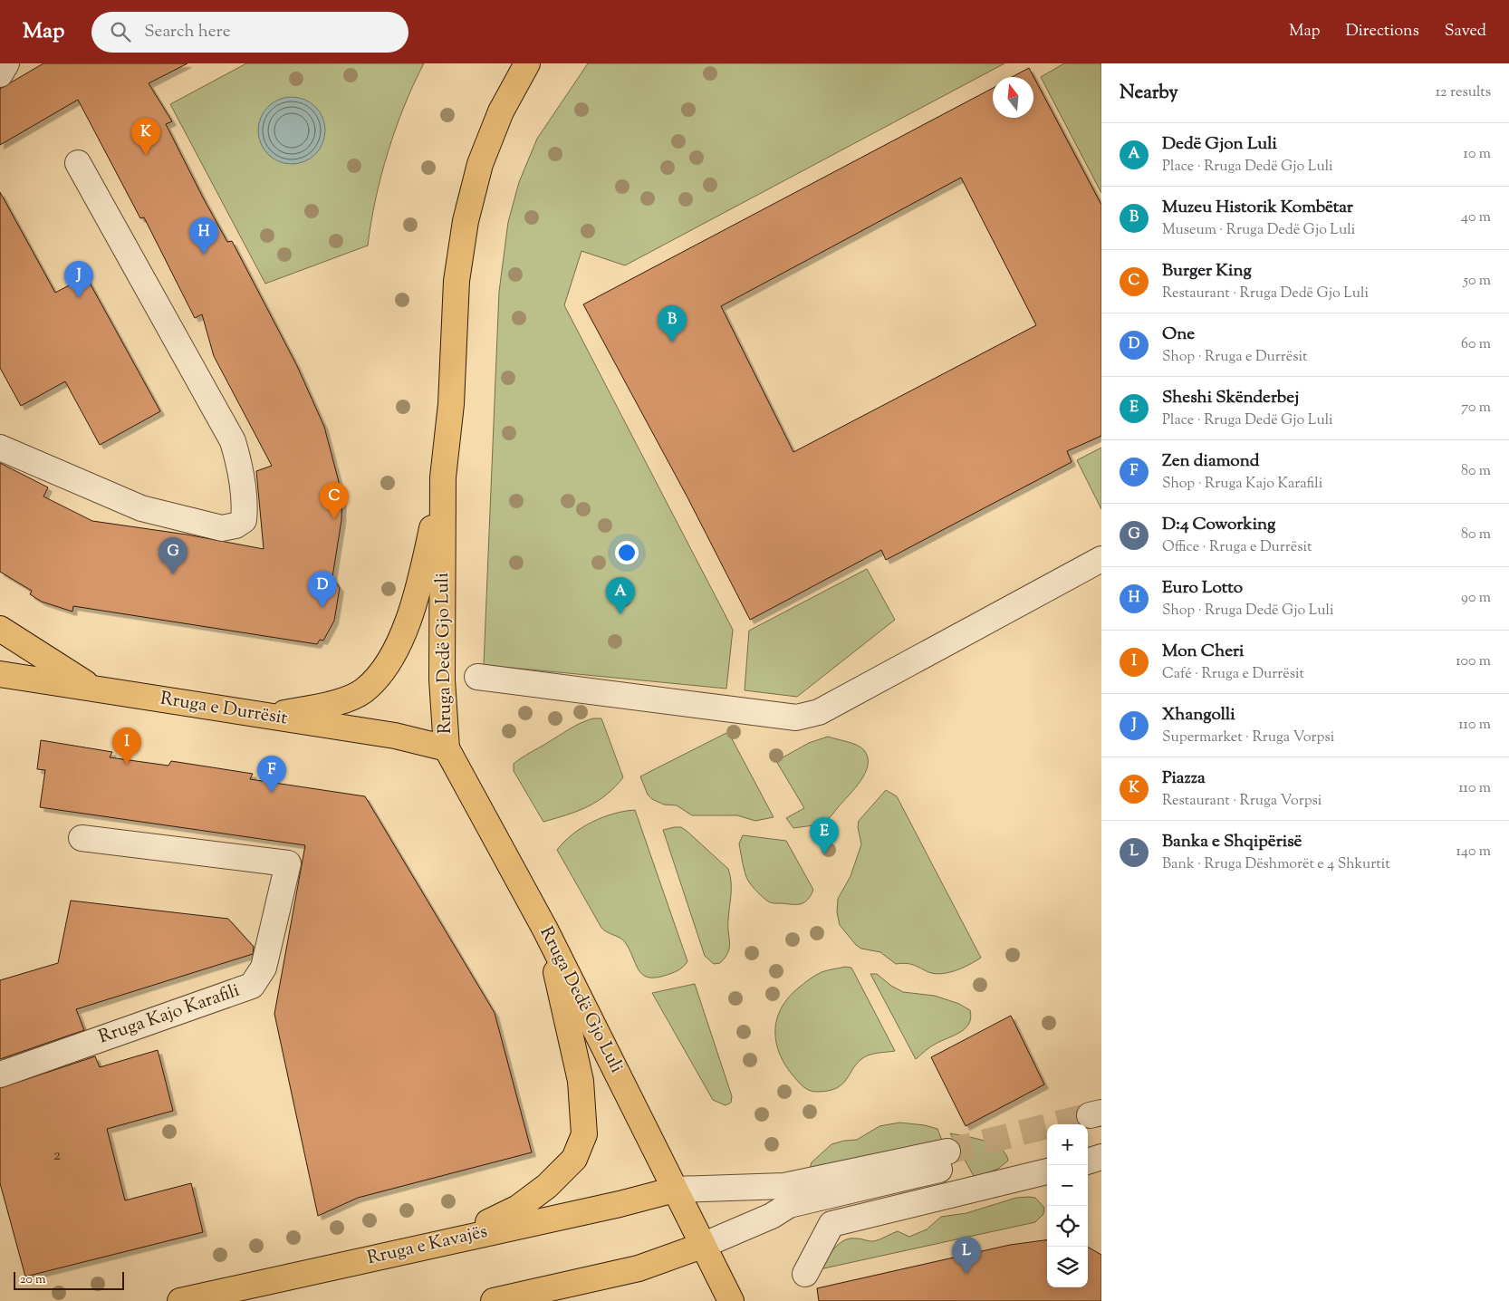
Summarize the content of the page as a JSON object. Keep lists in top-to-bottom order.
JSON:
{
  "streets": {
    "main road": ["Rruga Dedë Gjo Luli", "Rruga e Durrësit", "Rruga e Kavajës"],
    "street": ["Rruga Kajo Karafili"]
  },
  "crossings": [
    ["Rruga Dedë Gjo Luli", "Rruga e Durrësit"],
    ["Rruga Dedë Gjo Luli", "Rruga e Kavajës"]
  ],
  "house_numbers": ["2"],
  "scale_bar": "20 m",
  "north": "top",
  "page": {
    "header": "Map",
    "search": "Search here",
    "nav": ["Map", "Directions", "Saved"],
    "heading": ["Nearby", "12 results"],
    "pins": [
      "K",
      "H",
      "J",
      "B",
      "C",
      "G",
      "D",
      "A",
      "I",
      "F",
      "E",
      "L"
    ],
    "list": [
      {
        "mark": "A",
        "name": "Dedë Gjon Luli",
        "note": "Place · Rruga Dedë Gjo Luli",
        "value": "10 m"
      },
      {
        "mark": "B",
        "name": "Muzeu Historik Kombëtar",
        "note": "Museum · Rruga Dedë Gjo Luli",
        "value": "40 m"
      },
      {
        "mark": "C",
        "name": "Burger King",
        "note": "Restaurant · Rruga Dedë Gjo Luli",
        "value": "50 m"
      },
      {
        "mark": "D",
        "name": "One",
        "note": "Shop · Rruga e Durrësit",
        "value": "60 m"
      },
      {
        "mark": "E",
        "name": "Sheshi Skënderbej",
        "note": "Place · Rruga Dedë Gjo Luli",
        "value": "70 m"
      },
      {
        "mark": "F",
        "name": "Zen diamond",
        "note": "Shop · Rruga Kajo Karafili",
        "value": "80 m"
      },
      {
        "mark": "G",
        "name": "D:4 Coworking",
        "note": "Office · Rruga e Durrësit",
        "value": "80 m"
      },
      {
        "mark": "H",
        "name": "Euro Lotto",
        "note": "Shop · Rruga Dedë Gjo Luli",
        "value": "90 m"
      },
      {
        "mark": "I",
        "name": "Mon Cheri",
        "note": "Café · Rruga e Durrësit",
        "value": "100 m"
      },
      {
        "mark": "J",
        "name": "Xhangolli",
        "note": "Supermarket · Rruga Vorpsi",
        "value": "110 m"
      },
      {
        "mark": "K",
        "name": "Piazza",
        "note": "Restaurant · Rruga Vorpsi",
        "value": "110 m"
      },
      {
        "mark": "L",
        "name": "Banka e Shqipërisë",
        "note": "Bank · Rruga Dëshmorët e 4 Shkurtit",
        "value": "140 m"
      }
    ],
    "map_buttons": ["+", "−"],
    "scale": "20 m"
  }
}
